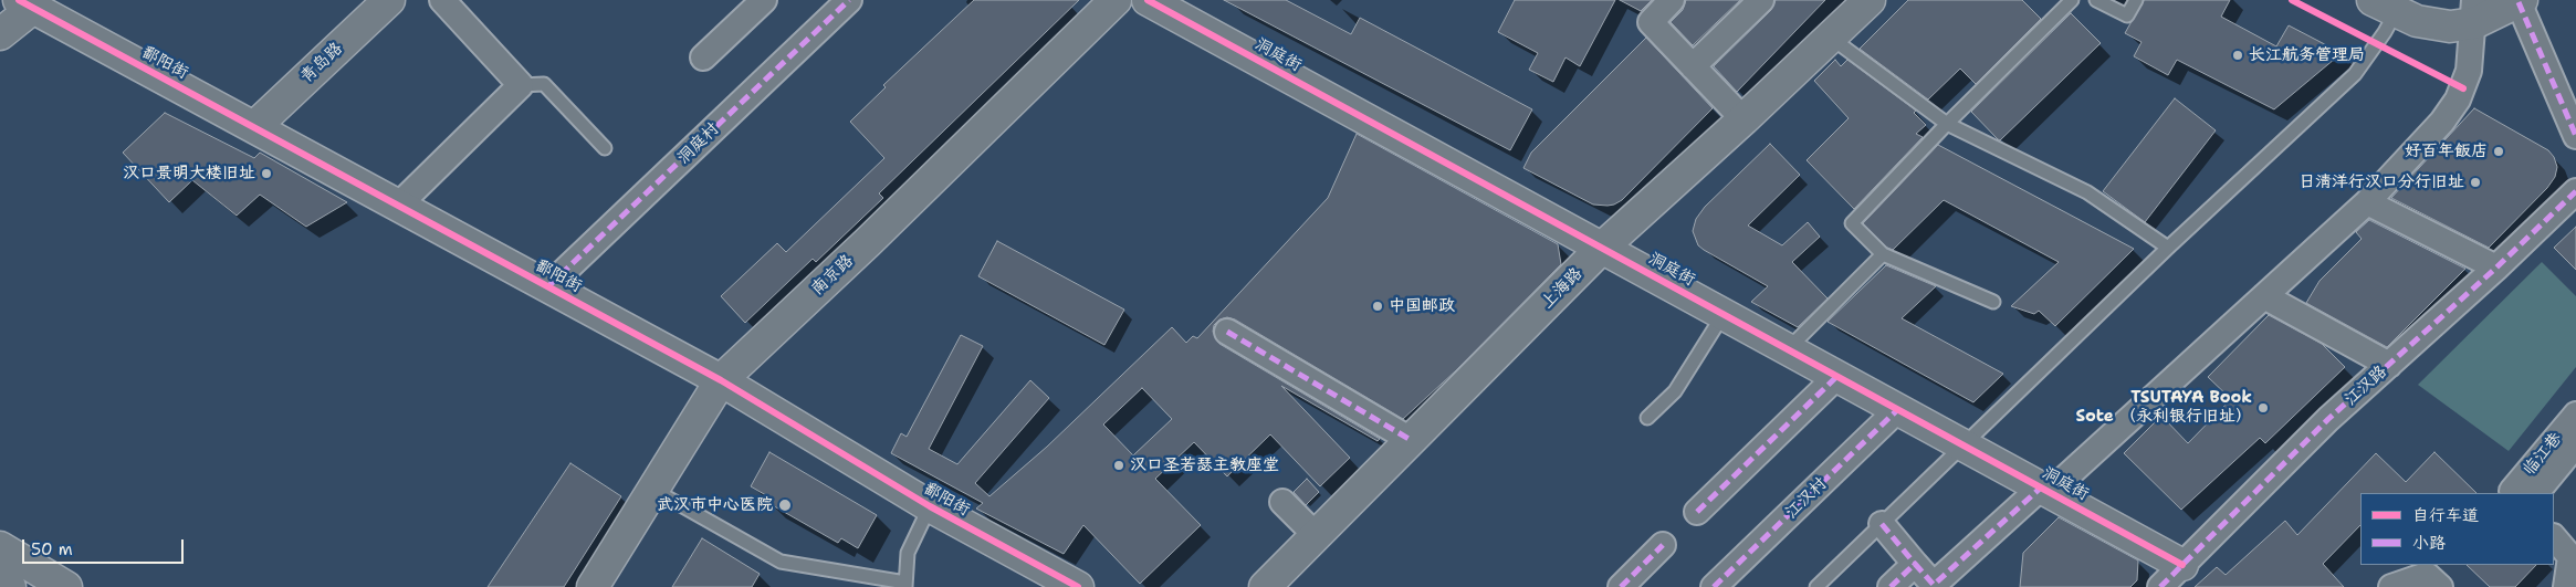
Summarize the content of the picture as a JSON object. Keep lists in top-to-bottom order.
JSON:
{
  "streets": {
    "street": [
      "洞庭街",
      "鄱阳街",
      "青岛路",
      "洞庭村",
      "南京路",
      "上海路",
      "江汉路",
      "临江巷",
      "江汉村"
    ]
  },
  "crossings": [
    ["洞庭街", "上海路"],
    ["洞庭街", "江汉路"],
    ["洞庭街", "江汉村"],
    ["鄱阳街", "青岛路"],
    ["鄱阳街", "洞庭村"],
    ["鄱阳街", "南京路"]
  ],
  "places": [
    "长江航务管理局",
    "好百年飯店",
    "汉口景明大楼旧址",
    "日清洋行汉口分行旧址",
    "中国邮政",
    "TSUTAYA Book Sote （永利银行旧址）",
    "汉口圣若瑟主教座堂",
    "武汉市中心医院"
  ],
  "legend": ["自行车道", "小路"],
  "scale_bar": "50 m"
}
